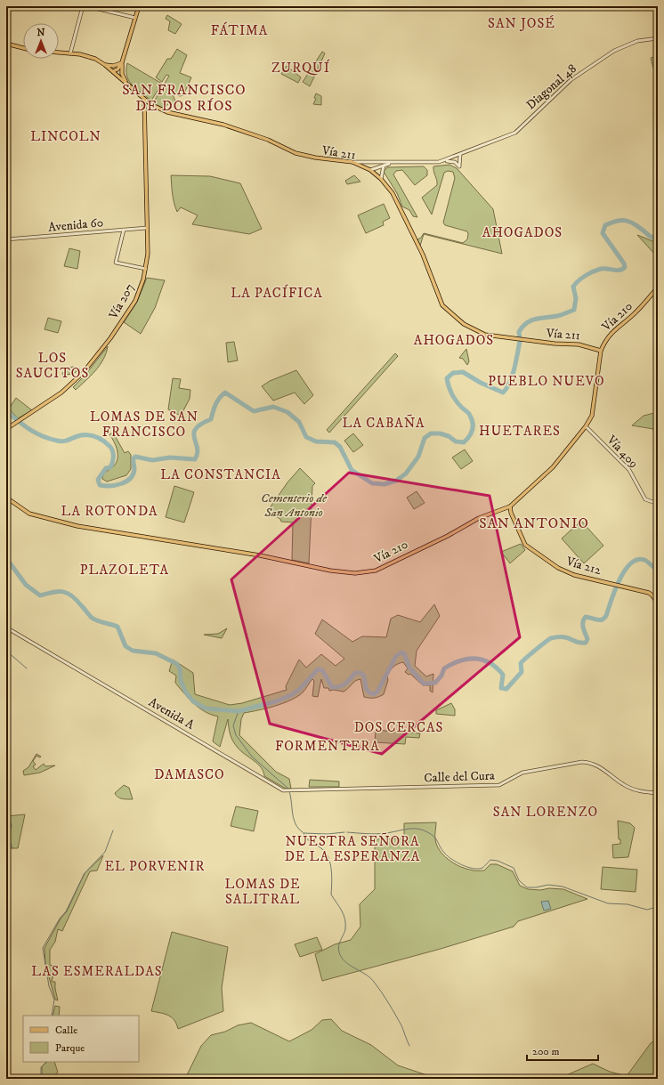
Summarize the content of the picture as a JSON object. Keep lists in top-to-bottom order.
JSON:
{
  "streets": {
    "main road": [
      "Vía 211",
      "Vía 207",
      "Vía 210",
      "Vía 212"
    ],
    "street": [
      "Diagonal 48",
      "Avenida 60",
      "Vía 409",
      "Avenida A",
      "Calle del Cura"
    ]
  },
  "crossings": [
    ["Vía 211", "Vía 207"],
    ["Vía 211", "Vía 210"],
    ["Avenida 60", "Vía 207"],
    ["Vía 210", "Vía 409"],
    ["Vía 210", "Vía 212"],
    ["Avenida A", "Calle del Cura"]
  ],
  "districts": [
    "SAN JOSÉ",
    "FÁTIMA",
    "ZURQUÍ",
    "SAN FRANCISCO DE DOS RÍOS",
    "LINCOLN",
    "AHOGADOS",
    "LA PACÍFICA",
    "AHOGADOS",
    "LOS SAUCITOS",
    "PUEBLO NUEVO",
    "LOMAS DE SAN FRANCISCO",
    "LA CABAÑA",
    "HUETARES",
    "LA CONSTANCIA",
    "LA ROTONDA",
    "SAN ANTONIO",
    "PLAZOLETA",
    "DOS CERCAS",
    "FORMENTERA",
    "DAMASCO",
    "SAN LORENZO",
    "NUESTRA SEÑORA DE LA ESPERANZA",
    "EL PORVENIR",
    "LOMAS DE SALITRAL",
    "LAS ESMERALDAS"
  ],
  "parks": ["Cementerio de San Antonio"],
  "legend": ["Calle", "Parque"],
  "scale_bar": "200 m",
  "north": "top"
}
